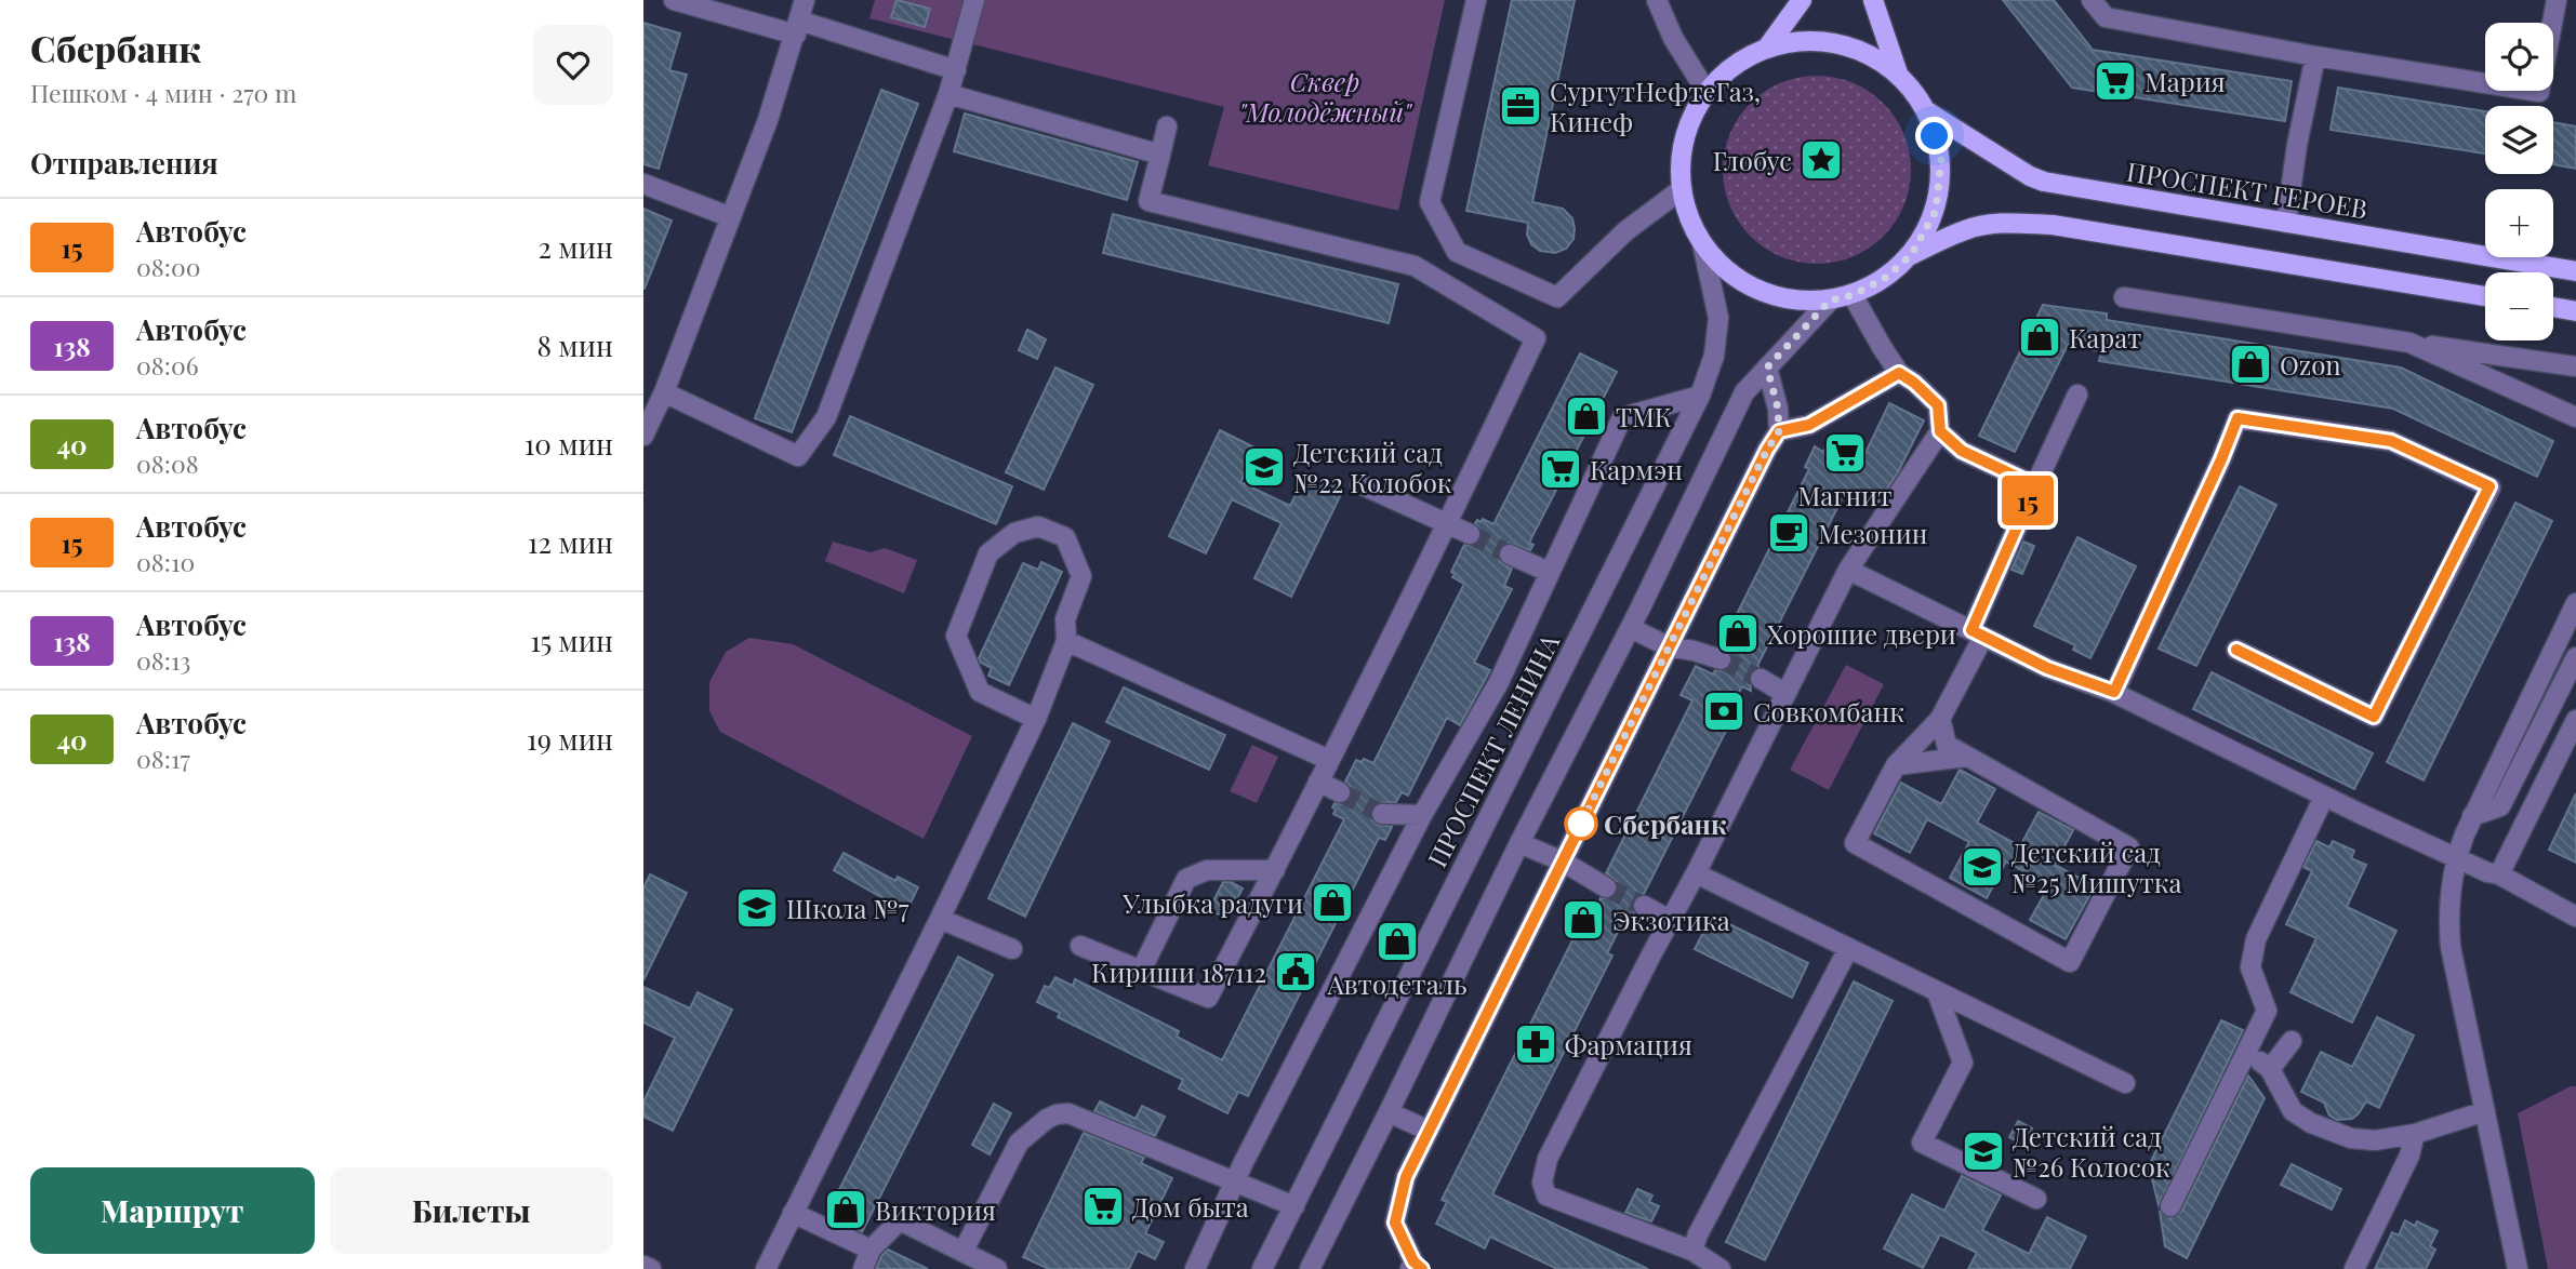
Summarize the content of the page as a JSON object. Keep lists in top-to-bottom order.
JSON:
{
  "streets": {
    "main road": ["ПРОСПЕКТ ГЕРОЕВ"],
    "street": ["ПРОСПЕКТ ЛЕНИНА"]
  },
  "crossings": [
    ["ПРОСПЕКТ ГЕРОЕВ", "ПРОСПЕКТ ЛЕНИНА"]
  ],
  "parks": ["Сквер \"Молодёжный\""],
  "places": {
    "supermarket": [
      "Мария",
      "Магнит",
      "Кармэн",
      "Дом быта"
    ],
    "office": ["СургутНефтеГаз, Кинеф"],
    "place": ["Глобус"],
    "shop": [
      "Карат",
      "Ozon",
      "ТМК",
      "Хорошие двери",
      "Улыбка радуги",
      "Экзотика",
      "Автодеталь",
      "Виктория"
    ],
    "school or university": [
      "Детский сад №22 Колобок",
      "Детский сад №25 Мишутка",
      "Школа №7",
      "Детский сад №26 Колосок"
    ],
    "cafe": ["Мезонин"],
    "bank": ["Совкомбанк"],
    "other": ["Сбербанк"],
    "public building": ["Кириши 187112"],
    "pharmacy": ["Фармация"]
  },
  "lines": ["bus line 15"],
  "page": {
    "heading": [
      ["Сбербанк", "Пешком · 4 мин · 270 m"],
      "Отправления"
    ],
    "on_map": "15",
    "map_buttons": ["+", "−"],
    "list": [
      {
        "mark": "15",
        "name": "Автобус",
        "note": "08:00",
        "value": "2 мин"
      },
      {
        "mark": "138",
        "name": "Автобус",
        "note": "08:06",
        "value": "8 мин"
      },
      {
        "mark": "40",
        "name": "Автобус",
        "note": "08:08",
        "value": "10 мин"
      },
      {
        "mark": "15",
        "name": "Автобус",
        "note": "08:10",
        "value": "12 мин"
      },
      {
        "mark": "138",
        "name": "Автобус",
        "note": "08:13",
        "value": "15 мин"
      },
      {
        "mark": "40",
        "name": "Автобус",
        "note": "08:17",
        "value": "19 мин"
      }
    ],
    "buttons": ["Маршрут", "Билеты"]
  }
}
